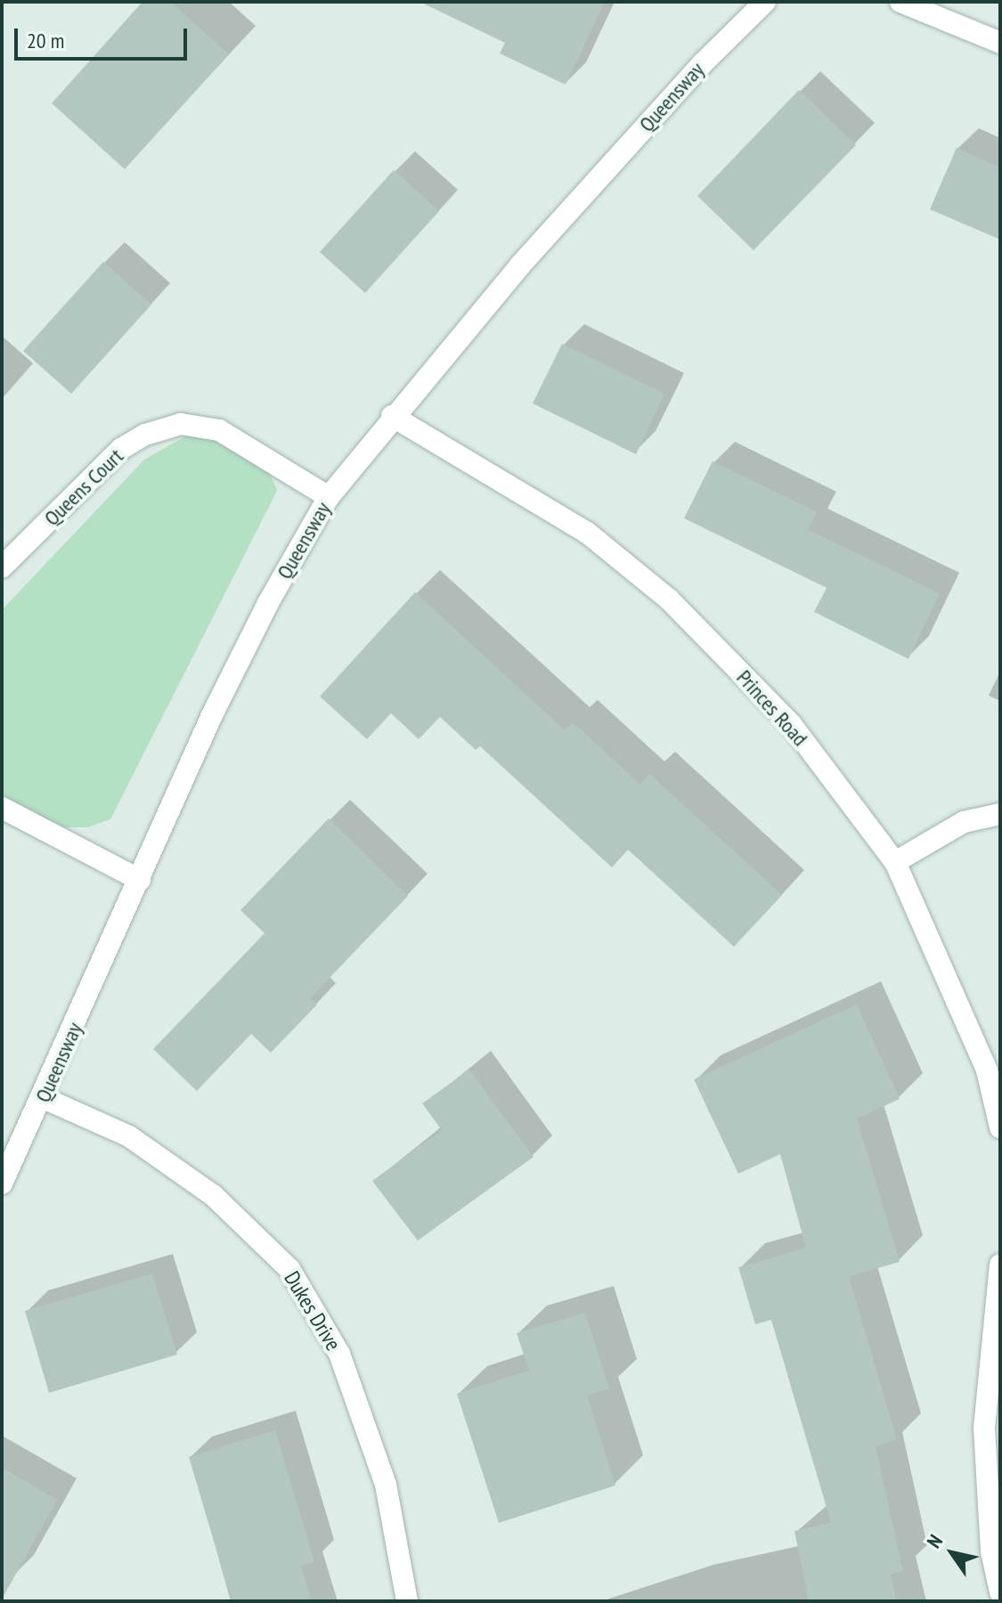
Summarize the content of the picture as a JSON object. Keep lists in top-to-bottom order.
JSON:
{
  "streets": {
    "street": [
      "Queensway",
      "Queens Court",
      "Princes Road",
      "Dukes Drive"
    ]
  },
  "crossings": [
    ["Queensway", "Queens Court"],
    ["Queensway", "Princes Road"],
    ["Queensway", "Dukes Drive"]
  ],
  "scale_bar": "20 m",
  "north": "top left"
}
